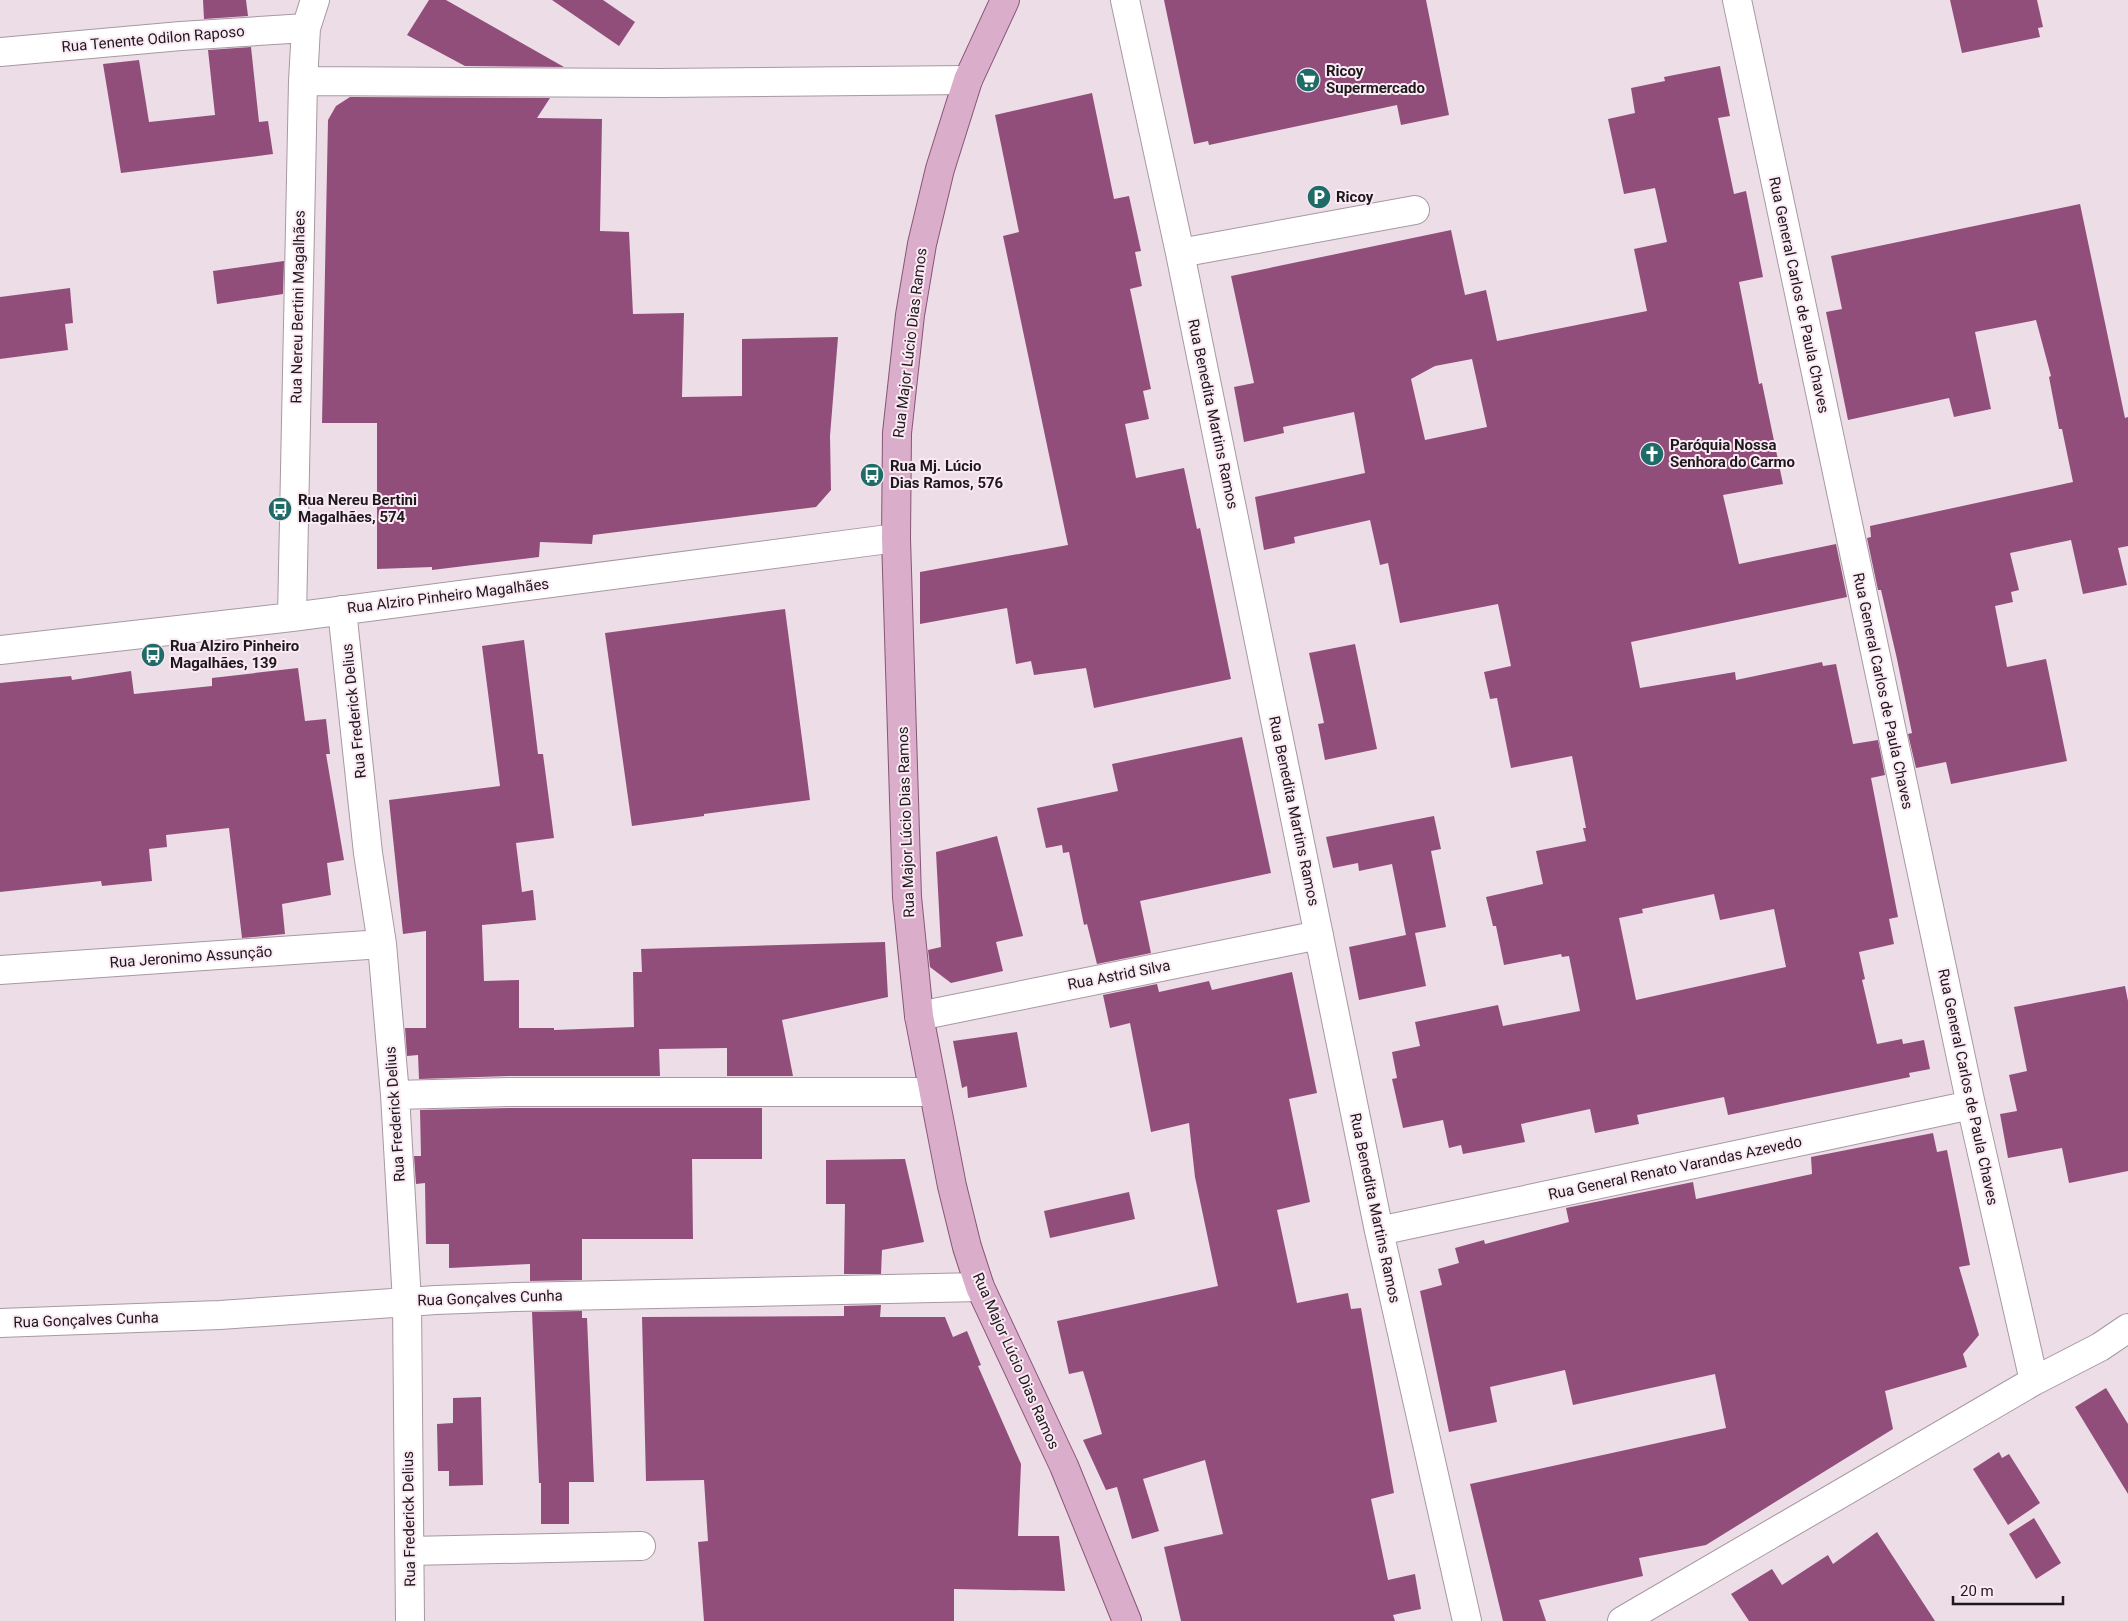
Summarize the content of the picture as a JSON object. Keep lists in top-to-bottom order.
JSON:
{
  "streets": {
    "main road": ["Rua Major Lúcio Dias Ramos"],
    "street": [
      "Rua Tenente Odilon Raposo",
      "Rua General Carlos de Paula Chaves",
      "Rua Nereu Bertini Magalhães",
      "Rua Benedita Martins Ramos",
      "Rua Alziro Pinheiro Magalhães",
      "Rua Frederick Delius",
      "Rua Jeronimo Assunção",
      "Rua Astrid Silva",
      "Rua General Renato Varandas Azevedo",
      "Rua Gonçalves Cunha"
    ]
  },
  "crossings": [
    ["Rua Tenente Odilon Raposo", "Rua Nereu Bertini Magalhães"],
    ["Rua General Carlos de Paula Chaves", "Rua General Renato Varandas Azevedo"],
    ["Rua Nereu Bertini Magalhães", "Rua Alziro Pinheiro Magalhães"],
    ["Rua Major Lúcio Dias Ramos", "Rua Alziro Pinheiro Magalhães"],
    ["Rua Major Lúcio Dias Ramos", "Rua Astrid Silva"],
    ["Rua Major Lúcio Dias Ramos", "Rua Gonçalves Cunha"],
    ["Rua Benedita Martins Ramos", "Rua Astrid Silva"],
    ["Rua Benedita Martins Ramos", "Rua General Renato Varandas Azevedo"],
    ["Rua Alziro Pinheiro Magalhães", "Rua Frederick Delius"],
    ["Rua Frederick Delius", "Rua Jeronimo Assunção"],
    ["Rua Frederick Delius", "Rua Gonçalves Cunha"]
  ],
  "places": {
    "supermarket": ["Ricoy Supermercado"],
    "parking": ["Ricoy"],
    "church": ["Paróquia Nossa Senhora do Carmo"],
    "bus stop": ["Rua Mj. Lúcio Dias Ramos, 576", "Rua Nereu Bertini Magalhães, 574", "Rua Alziro Pinheiro Magalhães, 139"]
  },
  "scale_bar": "20 m"
}
